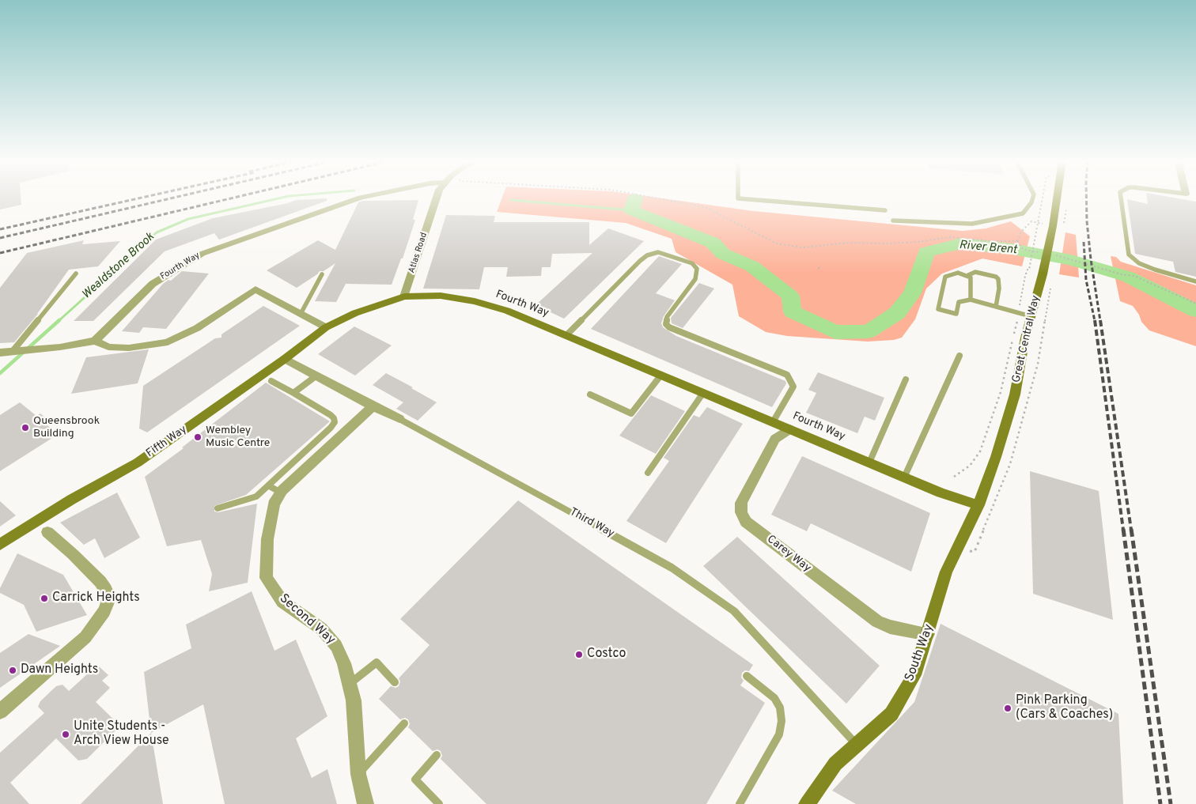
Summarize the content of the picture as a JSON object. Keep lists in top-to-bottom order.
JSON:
{
  "streets": {
    "main road": [
      "Fourth Way",
      "Great Central Way",
      "Fifth Way",
      "South Way"
    ],
    "street": [
      "Atlas Road",
      "Third Way",
      "Carey Way",
      "Second Way"
    ]
  },
  "crossings": [
    ["Atlas Road", "Fourth Way"],
    ["Fourth Way", "Great Central Way"],
    ["Fourth Way", "Fifth Way"],
    ["Fourth Way", "Carey Way"],
    ["Fourth Way", "South Way"],
    ["Great Central Way", "South Way"],
    ["Fifth Way", "Third Way"],
    ["Third Way", "Second Way"],
    ["Third Way", "South Way"],
    ["Carey Way", "South Way"]
  ],
  "water": ["River Brent", "Wealdstone Brook"],
  "places": [
    "Queensbrook Building",
    "Wembley Music Centre",
    "Carrick Heights",
    "Costco",
    "Dawn Heights",
    "Pink Parking (Cars & Coaches)",
    "Unite Students - Arch View House"
  ]
}
